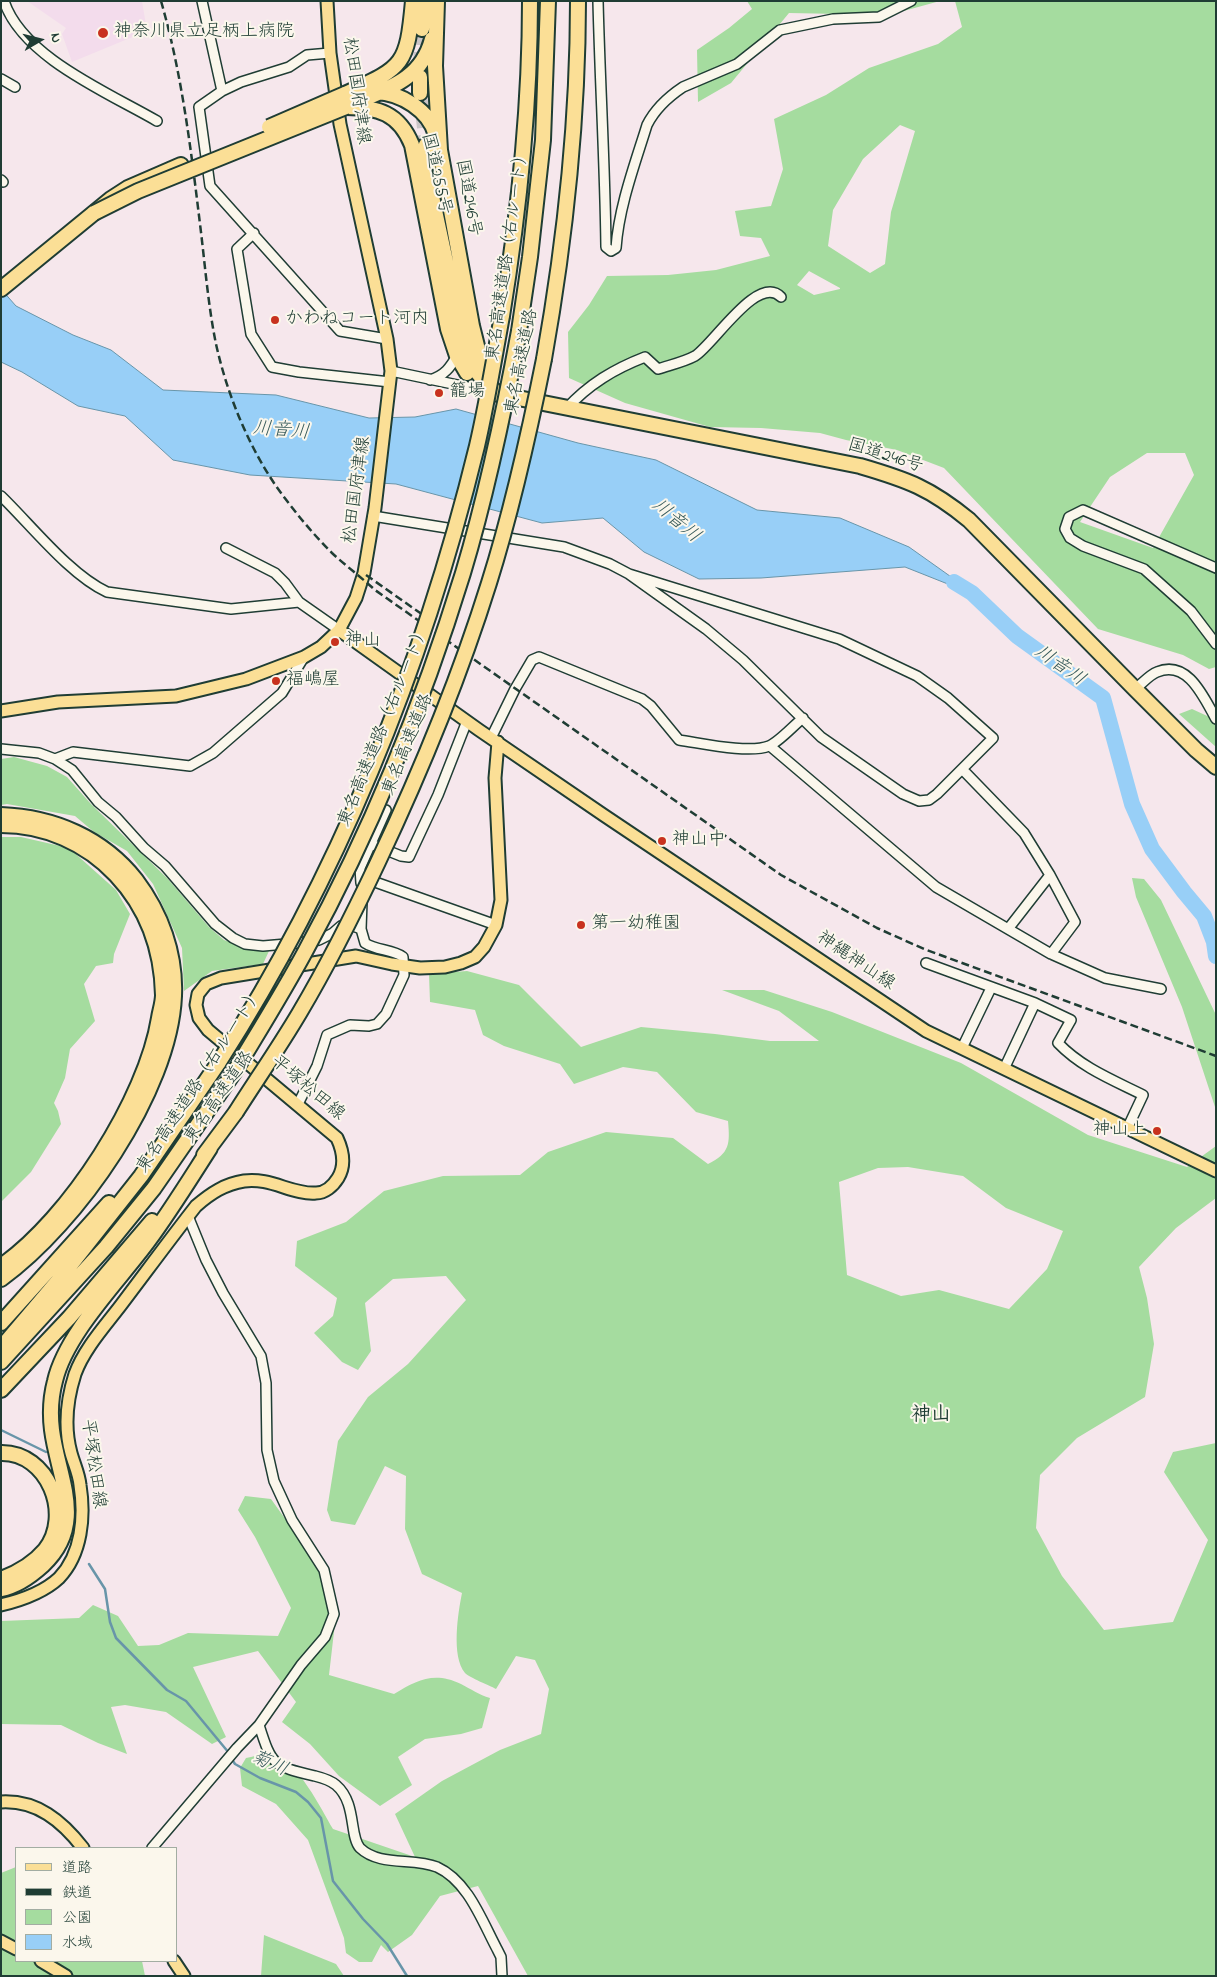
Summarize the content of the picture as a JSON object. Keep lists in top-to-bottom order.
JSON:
{
  "streets": {
    "highway": [
      "国道255号",
      "国道246号",
      "東名高速道路（右ルート）",
      "東名高速道路"
    ],
    "main road": ["松田国府津線", "神縄神山線", "平塚松田線"]
  },
  "crossings": [
    ["国道255号", "国道246号"],
    ["神縄神山線", "平塚松田線"]
  ],
  "districts": ["神山"],
  "water": ["川音川", "菊川"],
  "places": [
    "神奈川県立足柄上病院",
    "かわねコート河内",
    "籠場",
    "神山",
    "福嶋屋",
    "神山中",
    "第一幼稚園",
    "神山上"
  ],
  "legend": [
    "道路",
    "鉄道",
    "公園",
    "水域"
  ],
  "north": "right"
}
